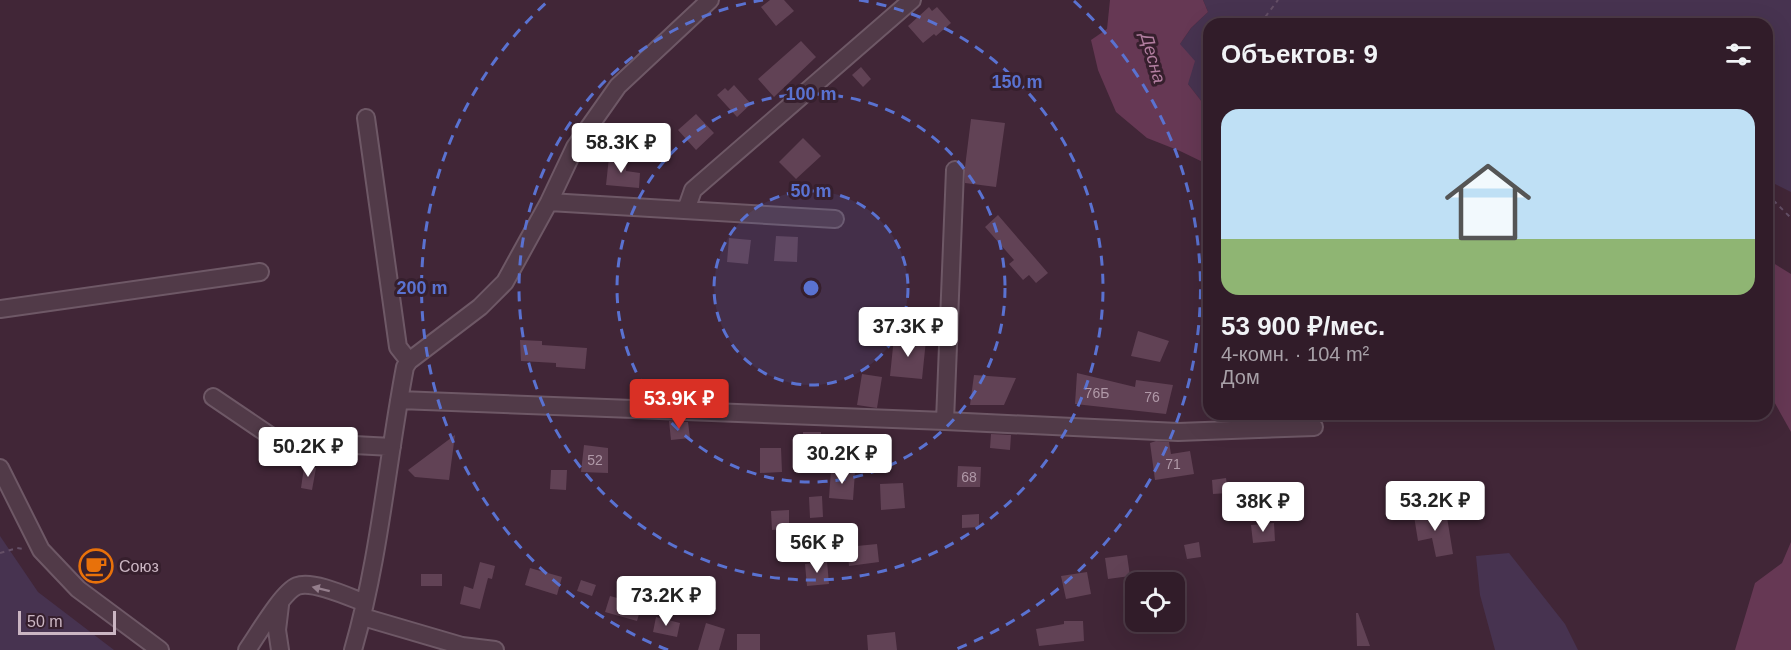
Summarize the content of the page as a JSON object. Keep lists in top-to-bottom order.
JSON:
{
  "water": ["Десна"],
  "places": {
    "cafe": ["Союз"]
  },
  "house_numbers": [
    "76Б",
    "76",
    "52",
    "71",
    "68"
  ],
  "scale_bar": "50 m",
  "page": {
    "heading": "Объектов: 9",
    "list": [
      {
        "name": "53 900 ₽/мес.",
        "note": "4-комн. · 104 m² · Дом"
      }
    ],
    "price": [
      "58.3K ₽",
      "37.3K ₽",
      "53.9K ₽",
      "50.2K ₽",
      "30.2K ₽",
      "53.2K ₽",
      "38K ₽",
      "56K ₽",
      "73.2K ₽"
    ],
    "scale": "50 m"
  },
  "rings": [
    "150 m",
    "100 m",
    "50 m",
    "200 m"
  ]
}
